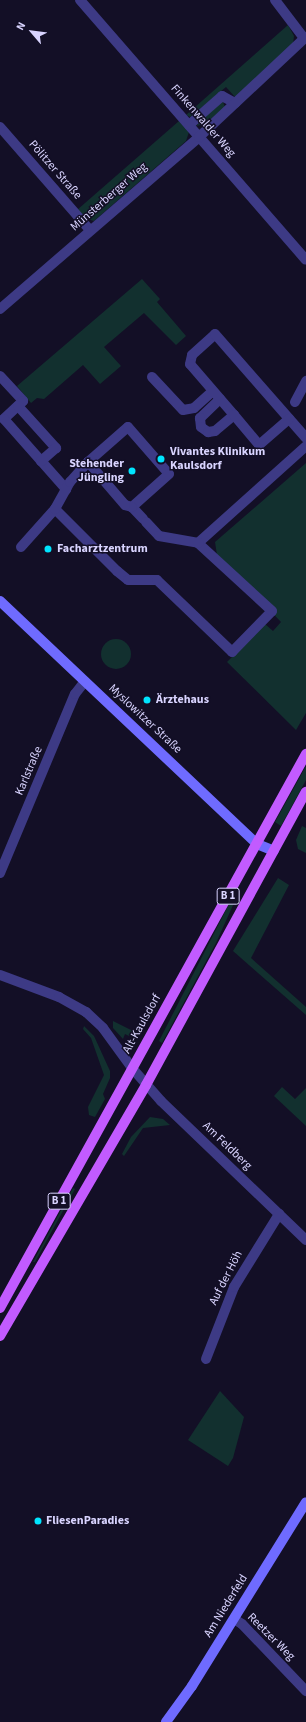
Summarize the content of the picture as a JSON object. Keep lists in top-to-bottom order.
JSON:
{
  "streets": {
    "main road": ["B 1", "Alt-Kaulsdorf"],
    "street": [
      "Finkenwalder Weg",
      "Pölitzer Straße",
      "Münsterberger Weg",
      "Myslowitzer Straße",
      "Karlstraße",
      "Am Feldberg",
      "Auf der Höh",
      "Am Niederfeld",
      "Reetzer Weg"
    ]
  },
  "crossings": [
    ["Finkenwalder Weg", "Münsterberger Weg"],
    ["Pölitzer Straße", "Münsterberger Weg"],
    ["Myslowitzer Straße", "Karlstraße"],
    ["Myslowitzer Straße", "B 1"],
    ["Myslowitzer Straße", "Alt-Kaulsdorf"],
    ["B 1", "Am Feldberg"],
    ["Alt-Kaulsdorf", "Am Feldberg"],
    ["Am Feldberg", "Auf der Höh"],
    ["Am Niederfeld", "Reetzer Weg"]
  ],
  "places": [
    "Vivantes Klinikum Kaulsdorf",
    "Stehender Jüngling",
    "Facharztzentrum",
    "Ärztehaus",
    "FliesenParadies"
  ],
  "north": "top left"
}
